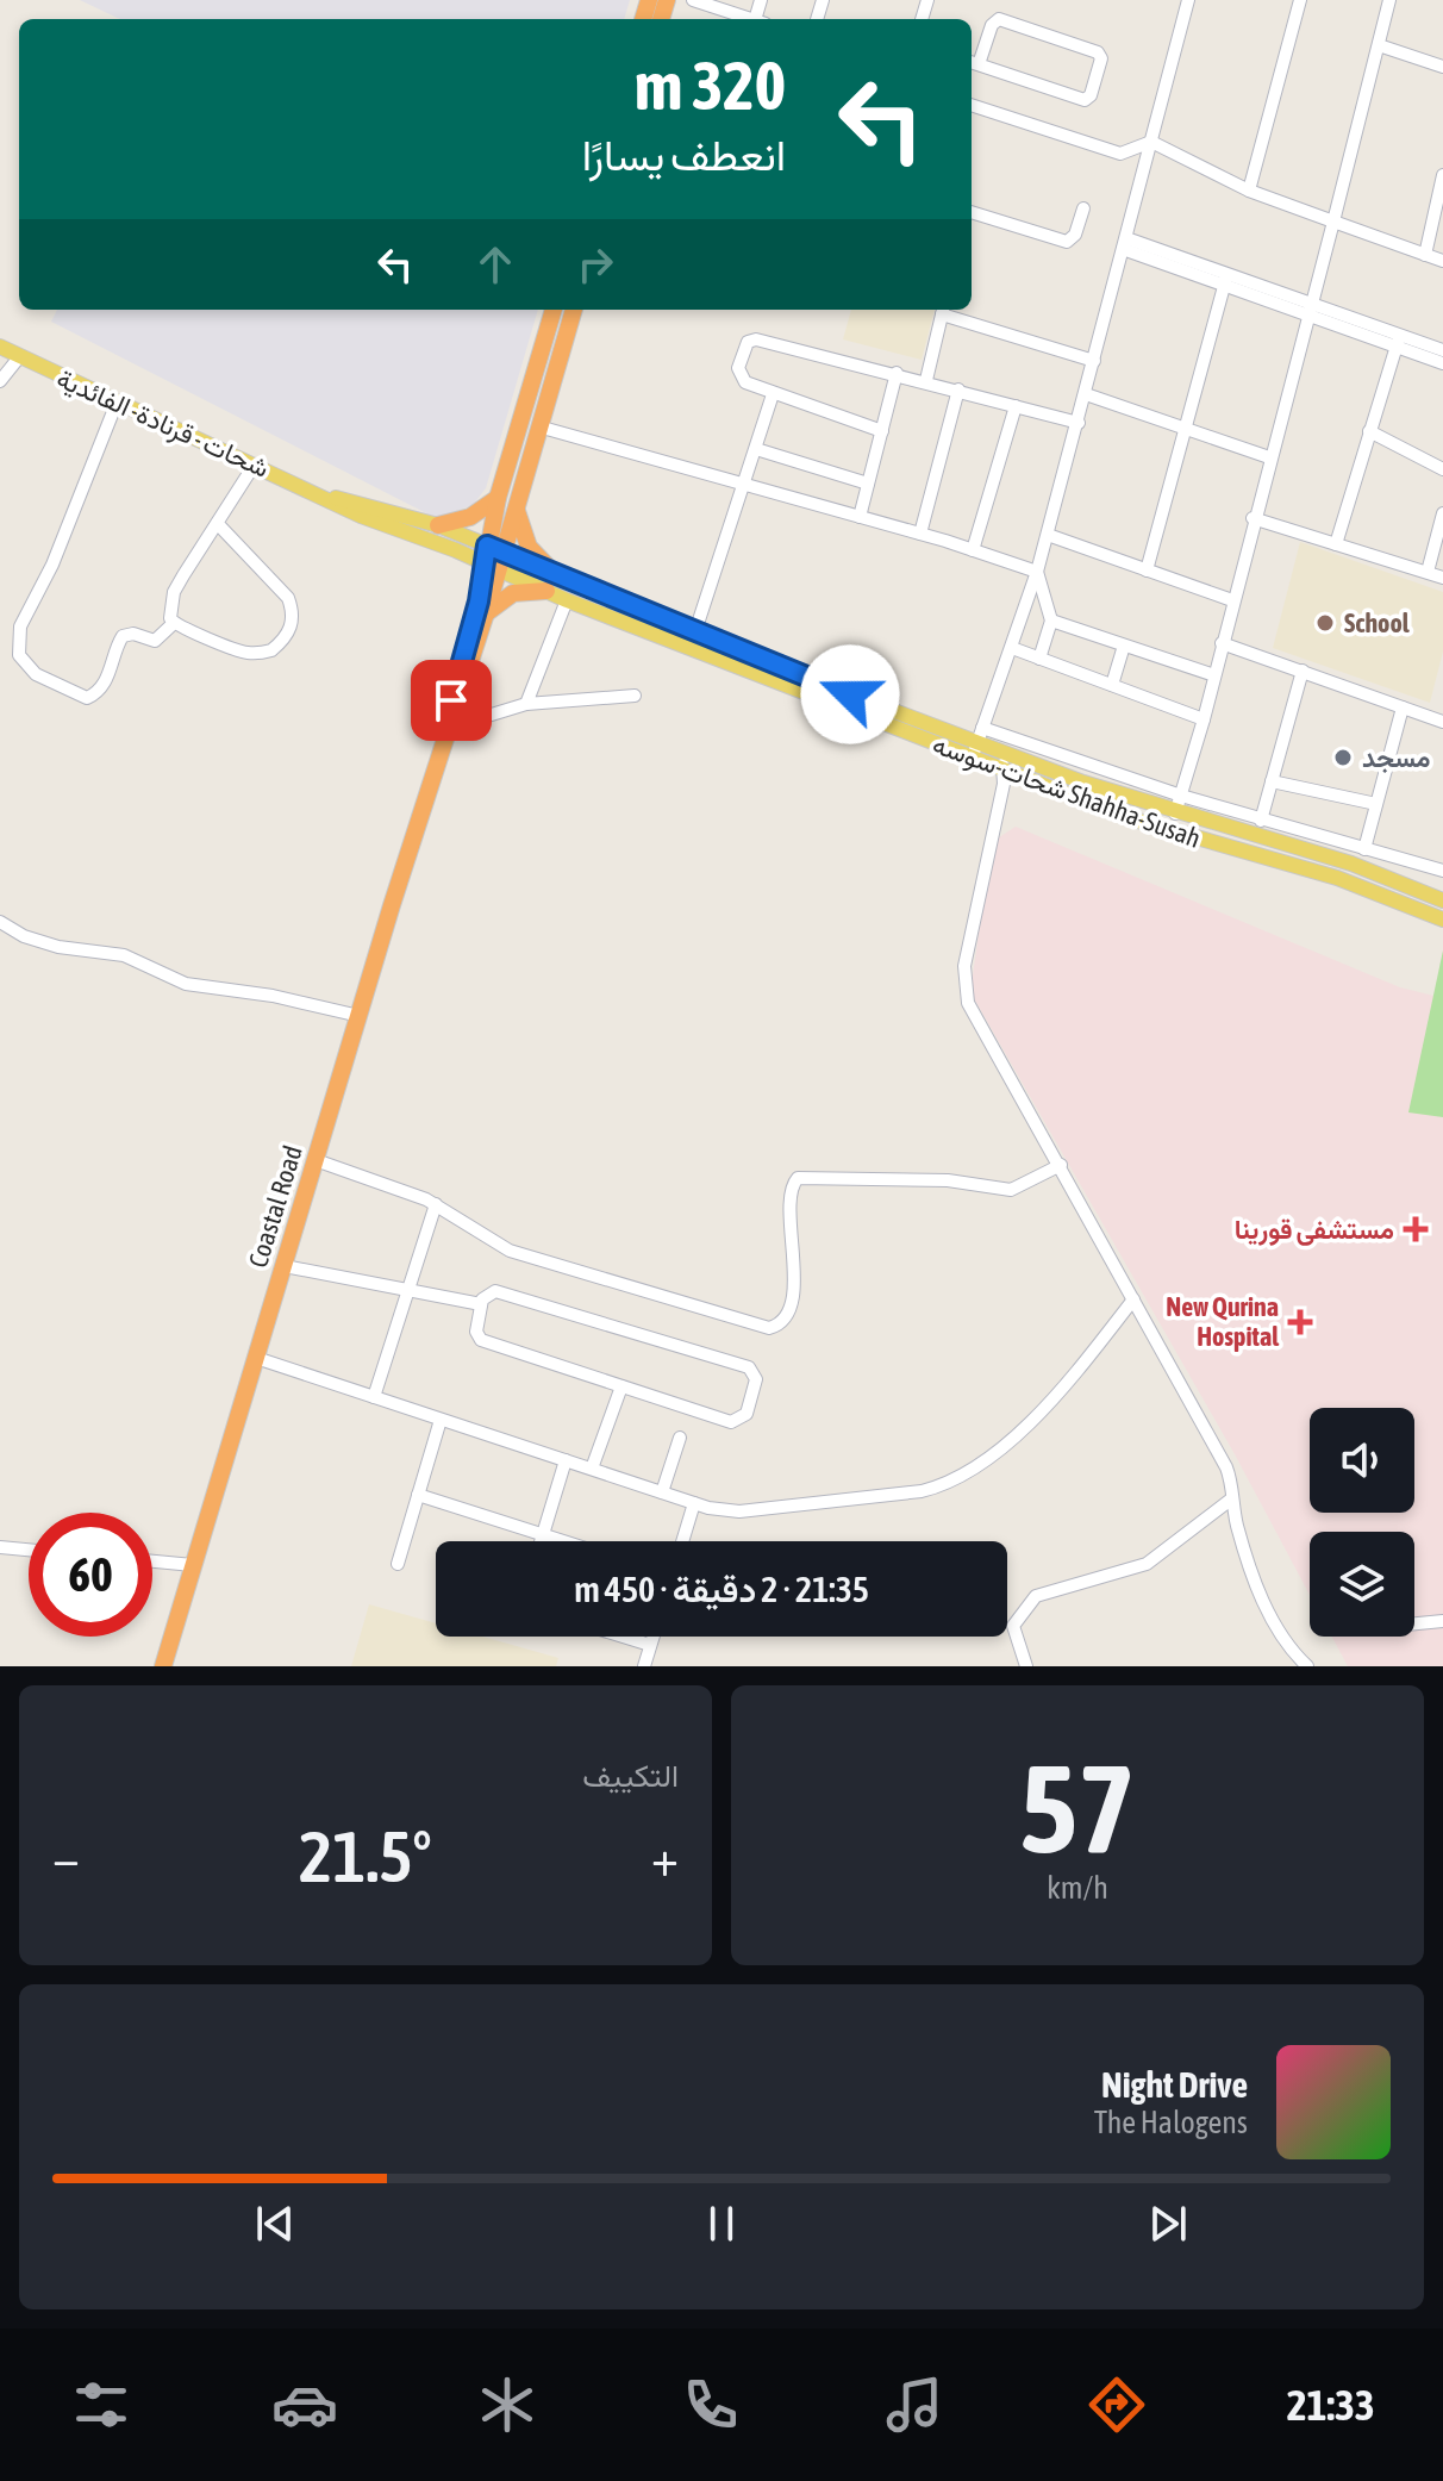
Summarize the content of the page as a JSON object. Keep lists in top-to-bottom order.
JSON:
{
  "streets": {
    "highway": ["Coastal Road"],
    "main road": ["شحات - قرنادة- الفائدية", "شحات-سوسه Shahha-Susah"]
  },
  "places": {
    "other": ["School", "مسجد"],
    "health": ["مستشفى قورينا", "New Qurina Hospital"]
  },
  "page": {
    "turn": ["320 m", "انعطف يسارًا"],
    "limit": "60",
    "trip": "21:35 · 2 دقيقة · 450 m",
    "tile": [
      ["57", "km/h"],
      "التكييف"
    ],
    "heat": ["−", "21.5°", "+"],
    "song": ["Night Drive", "The Halogens"],
    "tabs": "21:33"
  }
}
